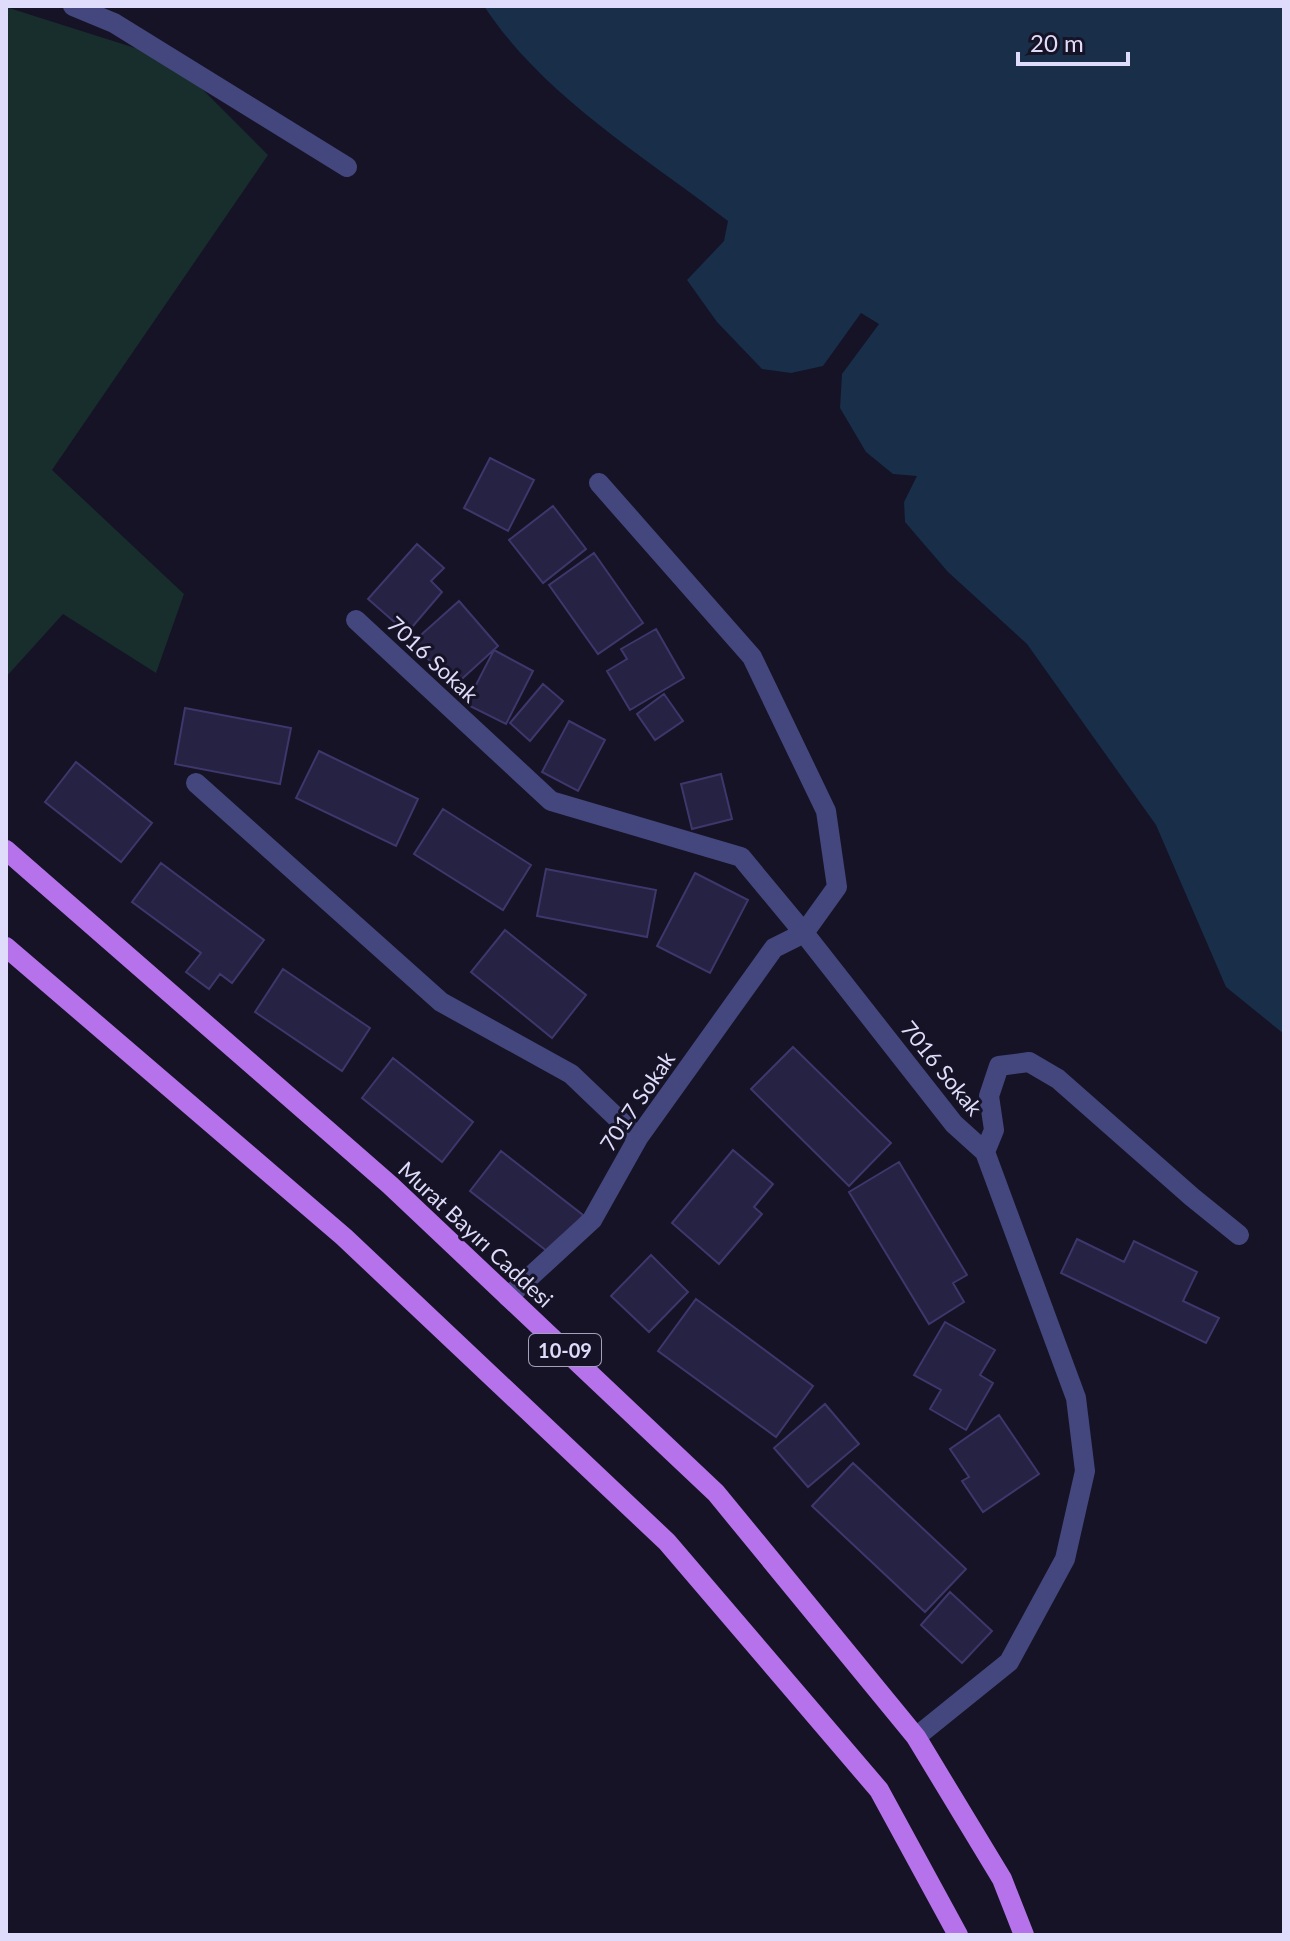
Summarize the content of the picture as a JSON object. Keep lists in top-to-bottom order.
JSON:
{
  "streets": {
    "main road": ["Murat Bayırı Caddesi", "10-09"],
    "street": ["7016 Sokak", "7017 Sokak"]
  },
  "crossings": [
    ["7016 Sokak", "7017 Sokak"],
    ["7016 Sokak", "Murat Bayırı Caddesi"],
    ["7017 Sokak", "Murat Bayırı Caddesi"]
  ],
  "scale_bar": "20 m"
}
